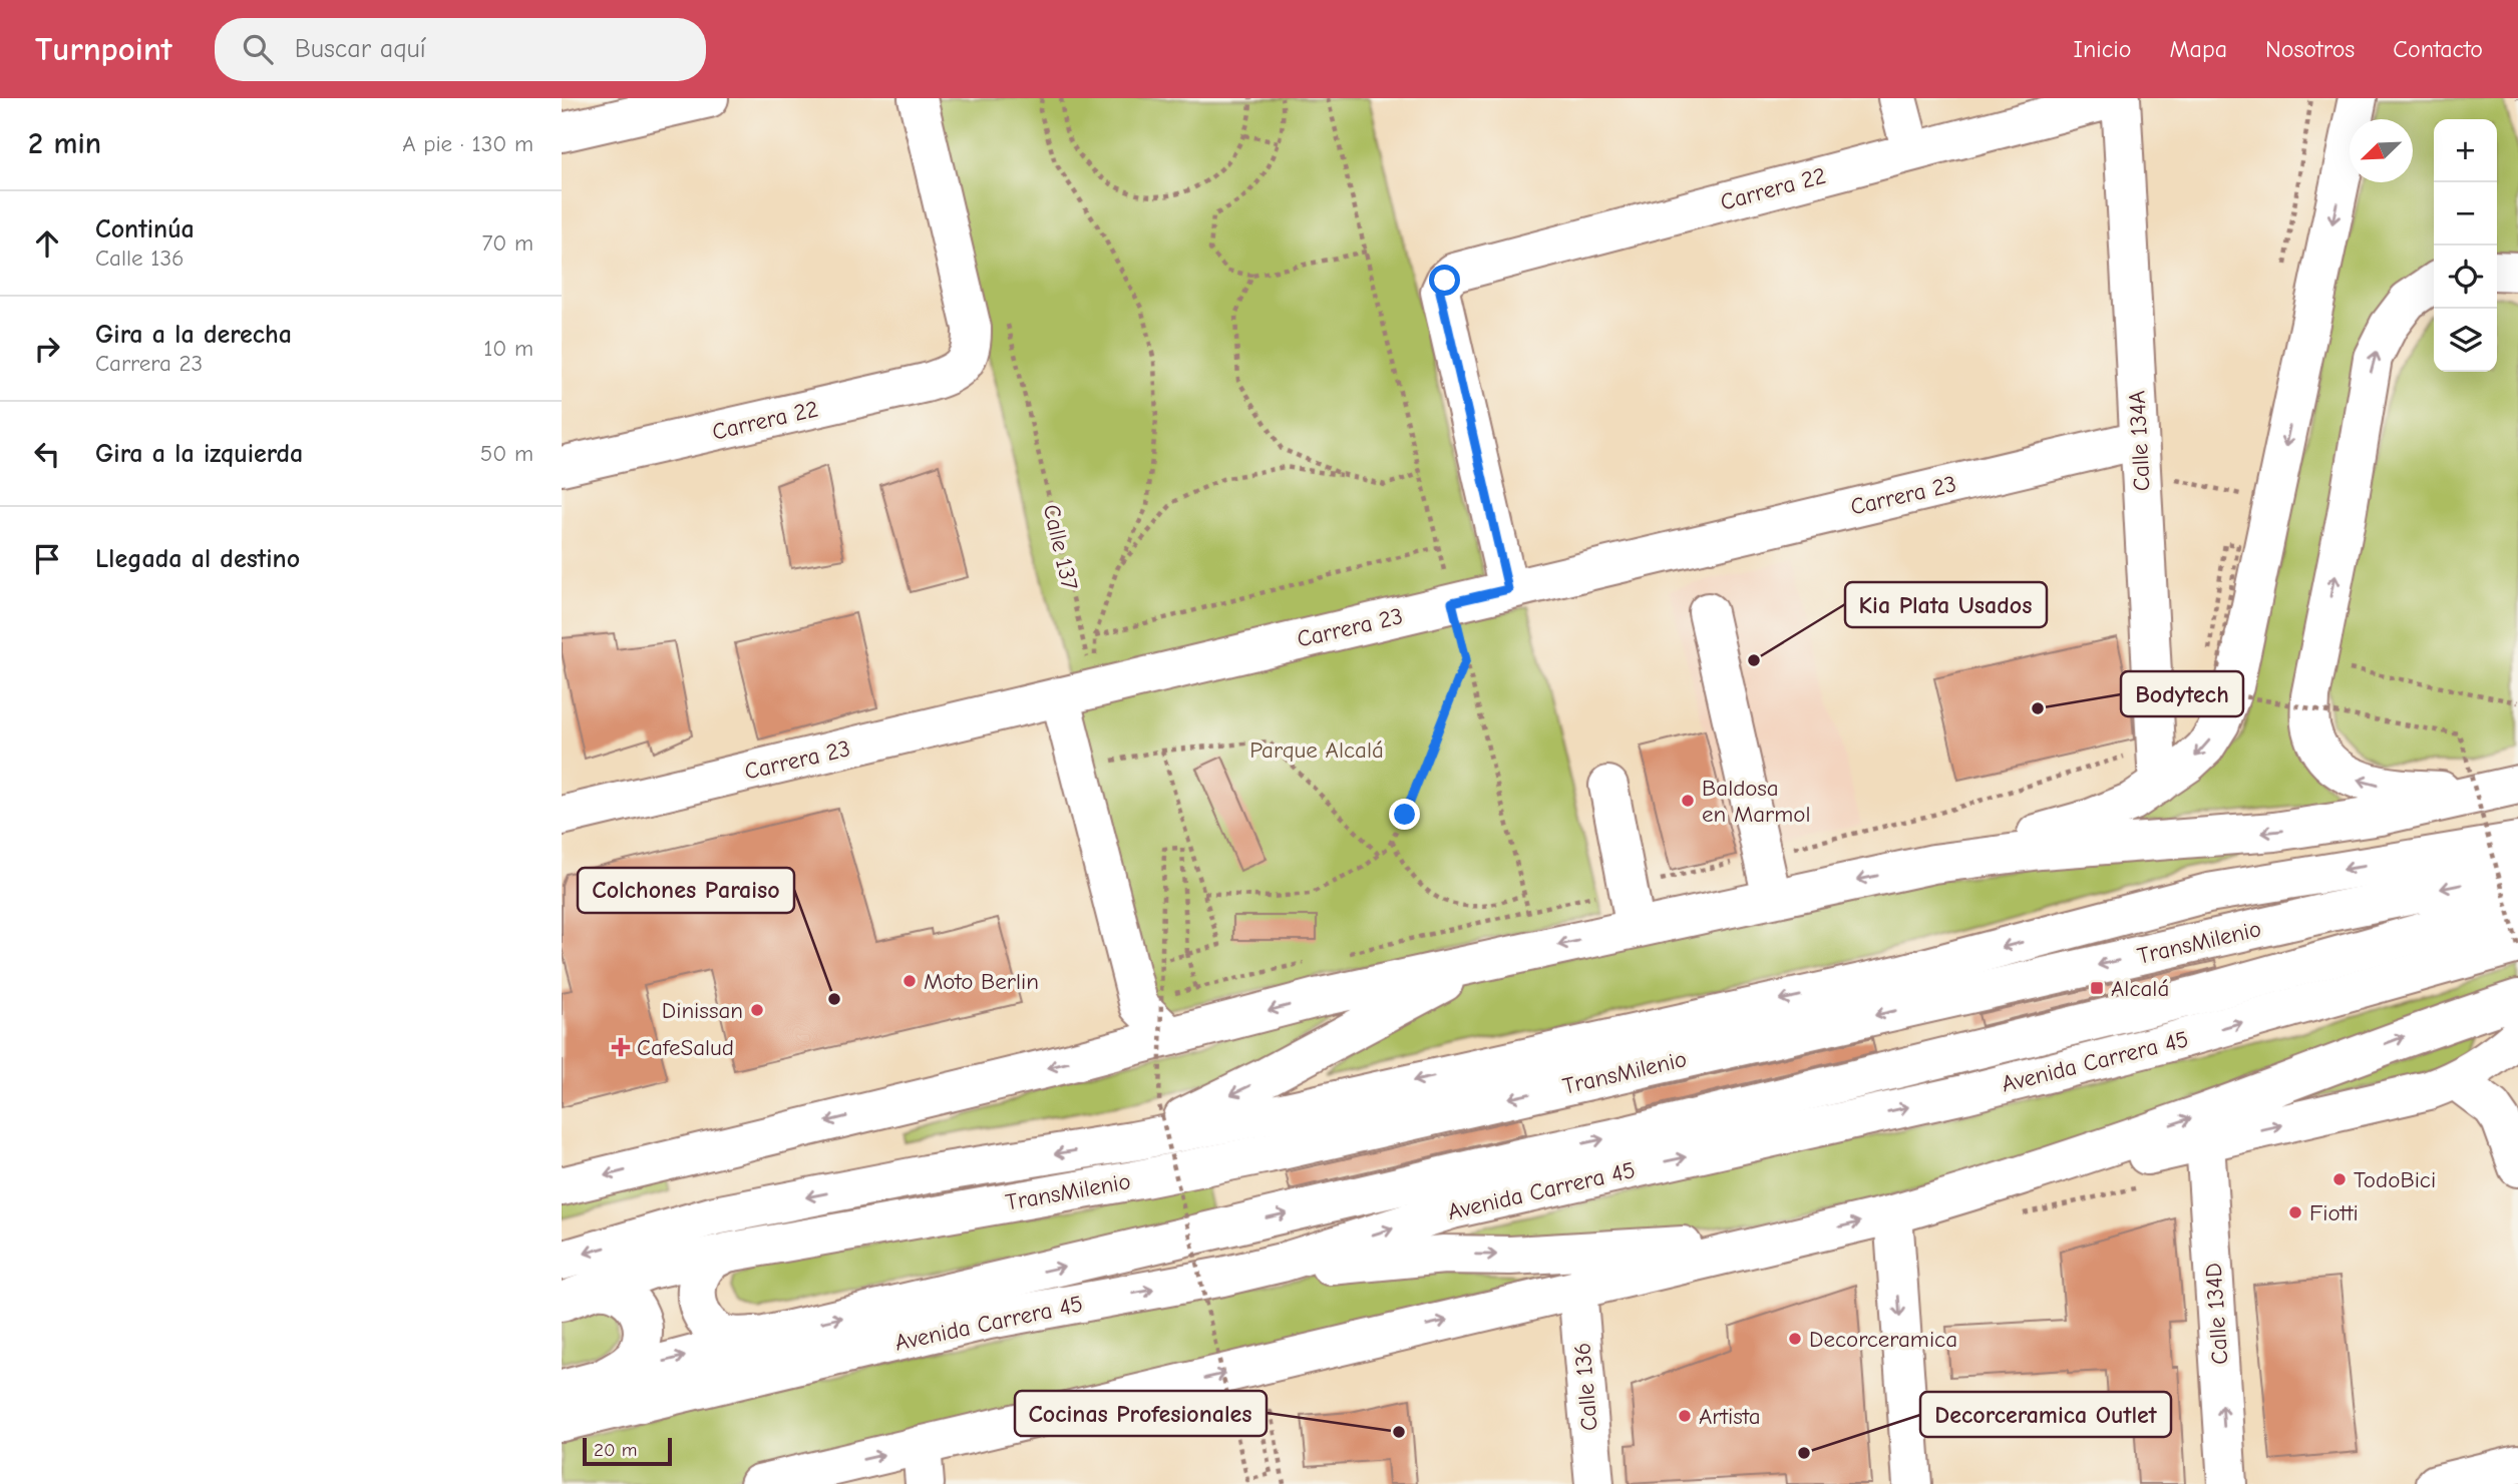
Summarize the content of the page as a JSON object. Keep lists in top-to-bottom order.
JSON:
{
  "streets": {
    "main road": [
      "Carrera 22",
      "Calle 134A",
      "Carrera 23",
      "TransMilenio",
      "Avenida Carrera 45",
      "Calle 134D",
      "Calle 136"
    ],
    "path": ["Calle 137"]
  },
  "crossings": [
    ["Carrera 22", "Carrera 23"],
    ["Calle 134A", "Carrera 23"],
    ["Carrera 23", "Calle 137"]
  ],
  "parks": ["Parque Alcalá"],
  "places": {
    "other": [
      "Kia Plata Usados",
      "Bodytech",
      "Baldosa en Marmol",
      "Moto Berlin",
      "Colchones Paraiso",
      "Dinissan",
      "TodoBici",
      "Fiotti",
      "Decorceramica",
      "Artista",
      "Cocinas Profesionales",
      "Decorceramica Outlet"
    ],
    "transit": ["Alcalá"],
    "health": ["CafeSalud"]
  },
  "scale_bar": "20 m",
  "north": "bottom left",
  "page": {
    "header": "Turnpoint",
    "search": "Buscar aquí",
    "nav": [
      "Inicio",
      "Mapa",
      "Nosotros",
      "Contacto"
    ],
    "heading": ["2 min", "A pie · 130 m"],
    "map_buttons": ["+", "−"],
    "list": [
      ["Continúa", "Calle 136", "70 m"],
      ["Gira a la derecha", "Carrera 23", "10 m"],
      ["Gira a la izquierda", "50 m"],
      "Llegada al destino"
    ],
    "scale": "20 m"
  }
}
